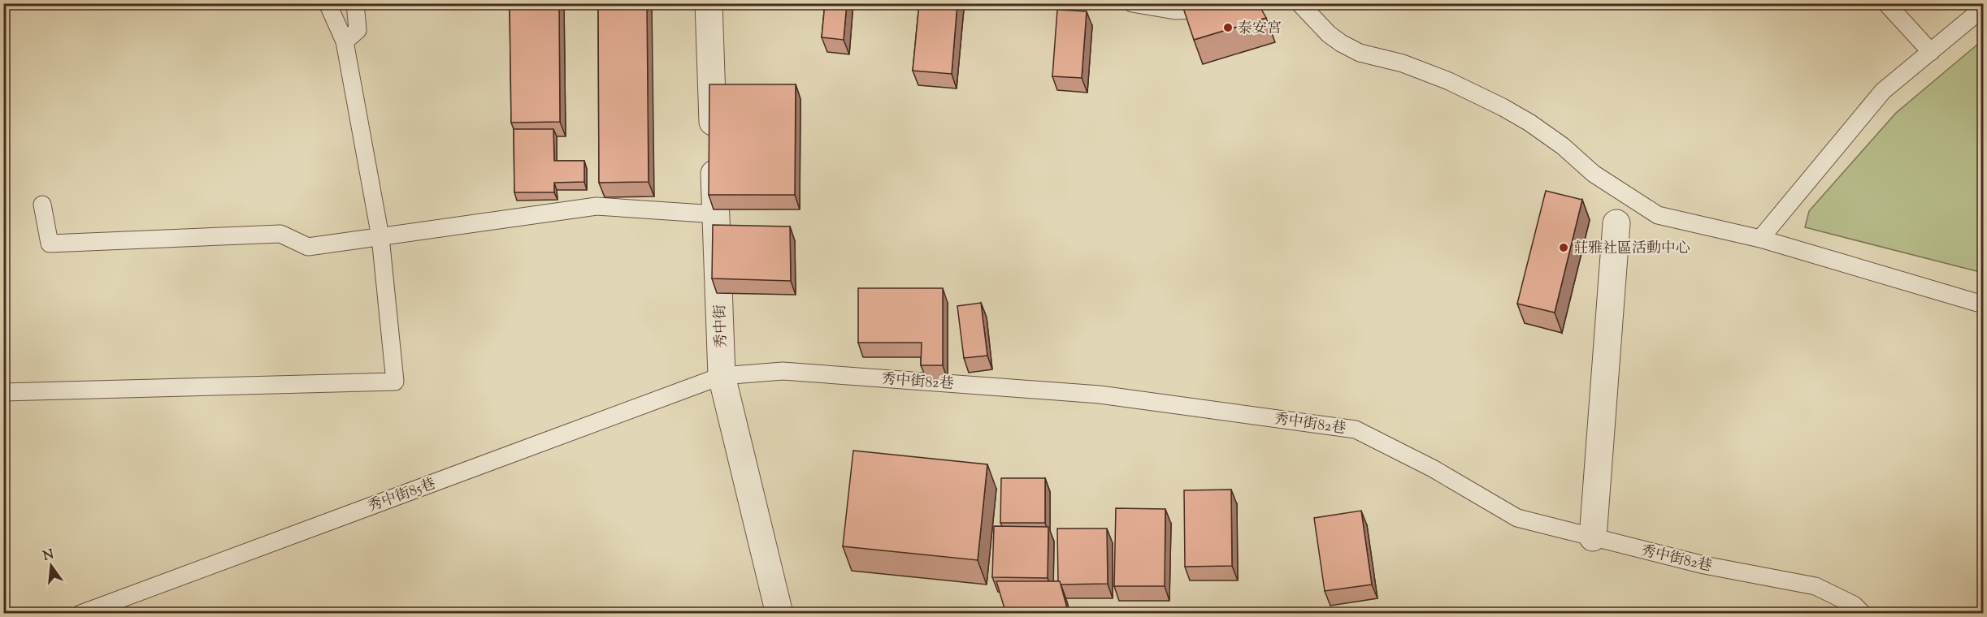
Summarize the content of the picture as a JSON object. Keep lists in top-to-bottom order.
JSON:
{
  "streets": {
    "street": ["秀中街"],
    "lane": ["秀中街82巷", "秀中街85巷"]
  },
  "crossings": [
    ["秀中街", "秀中街82巷"],
    ["秀中街", "秀中街85巷"],
    ["秀中街82巷", "秀中街85巷"]
  ],
  "places": ["泰安宮", "莊雅社區活動中心"],
  "north": "top"
}
